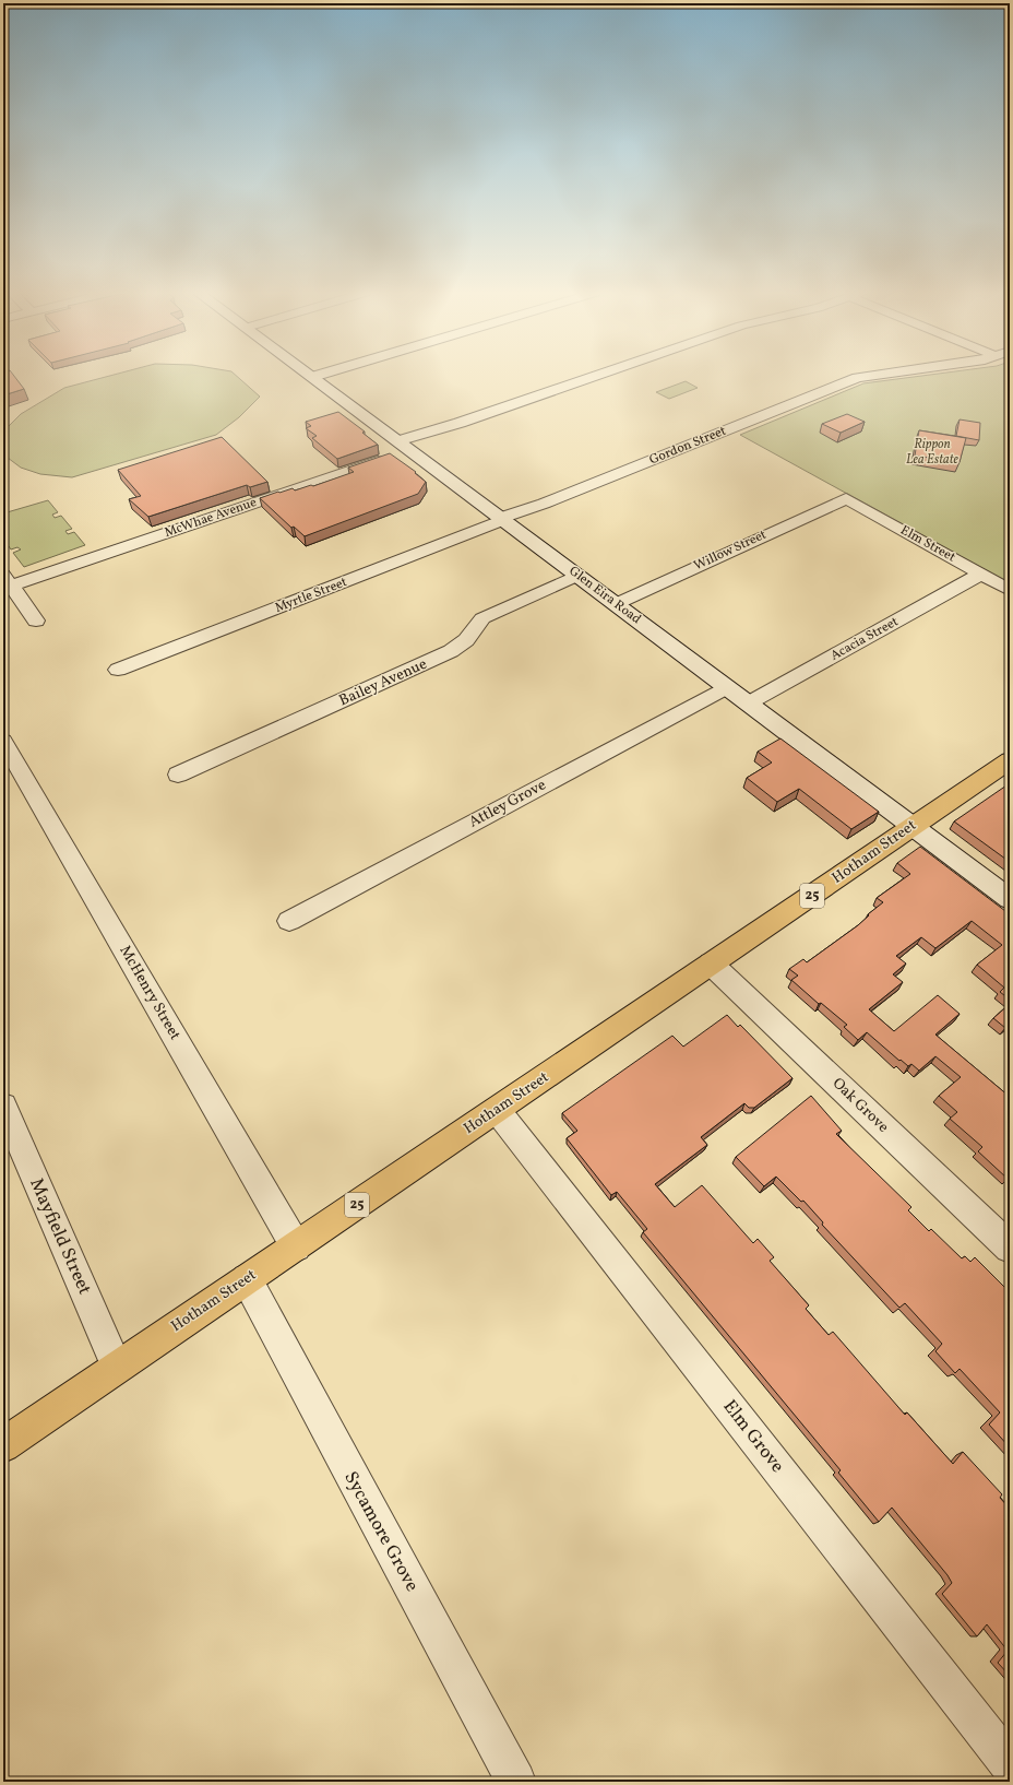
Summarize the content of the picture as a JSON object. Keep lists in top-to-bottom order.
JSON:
{
  "streets": {
    "main road": ["Glen Eira Road", "Hotham Street", "25"],
    "street": [
      "Gordon Street",
      "McWhae Avenue",
      "Elm Street",
      "Willow Street",
      "Myrtle Street",
      "Acacia Street",
      "Bailey Avenue",
      "Attley Grove",
      "McHenry Street",
      "Oak Grove",
      "Mayfield Street",
      "Elm Grove",
      "Sycamore Grove"
    ]
  },
  "crossings": [
    ["Gordon Street", "Myrtle Street"],
    ["Gordon Street", "Glen Eira Road"],
    ["McWhae Avenue", "Glen Eira Road"],
    ["Elm Street", "Willow Street"],
    ["Elm Street", "Acacia Street"],
    ["Willow Street", "Glen Eira Road"],
    ["Myrtle Street", "Glen Eira Road"],
    ["Glen Eira Road", "Acacia Street"],
    ["Glen Eira Road", "Bailey Avenue"],
    ["Glen Eira Road", "Attley Grove"],
    ["Glen Eira Road", "Hotham Street"],
    ["Hotham Street", "McHenry Street"],
    ["Hotham Street", "Oak Grove"],
    ["Hotham Street", "Mayfield Street"],
    ["Hotham Street", "Elm Grove"],
    ["Hotham Street", "Sycamore Grove"]
  ],
  "parks": ["Rippon Lea Estate"]
}
